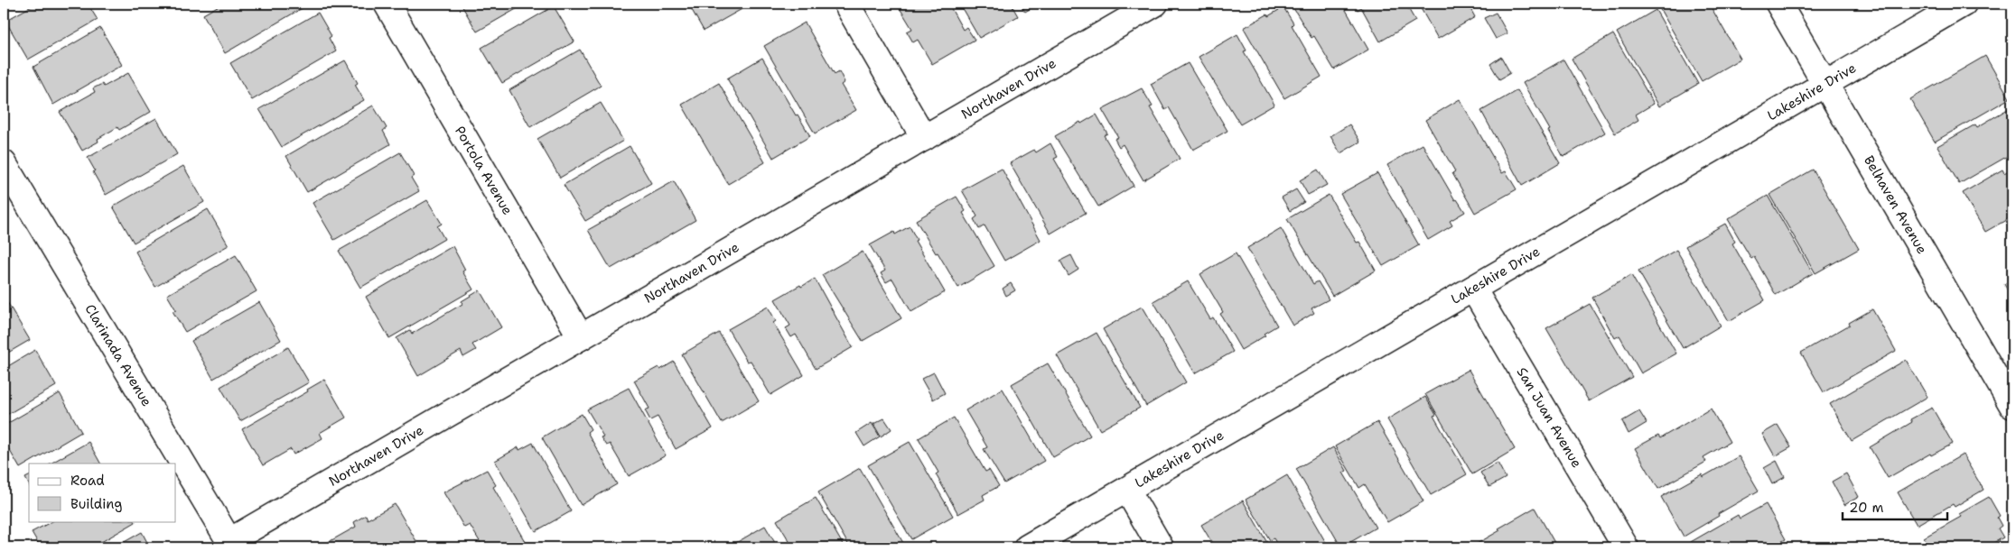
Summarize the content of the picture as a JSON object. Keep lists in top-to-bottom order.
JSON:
{
  "streets": {
    "street": [
      "Northaven Drive",
      "Lakeshire Drive",
      "Portola Avenue",
      "Belhaven Avenue",
      "Clarinada Avenue",
      "San Juan Avenue"
    ]
  },
  "crossings": [
    ["Northaven Drive", "Portola Avenue"],
    ["Northaven Drive", "Clarinada Avenue"],
    ["Lakeshire Drive", "Belhaven Avenue"],
    ["Lakeshire Drive", "San Juan Avenue"]
  ],
  "legend": ["Road", "Building"],
  "scale_bar": "20 m"
}
